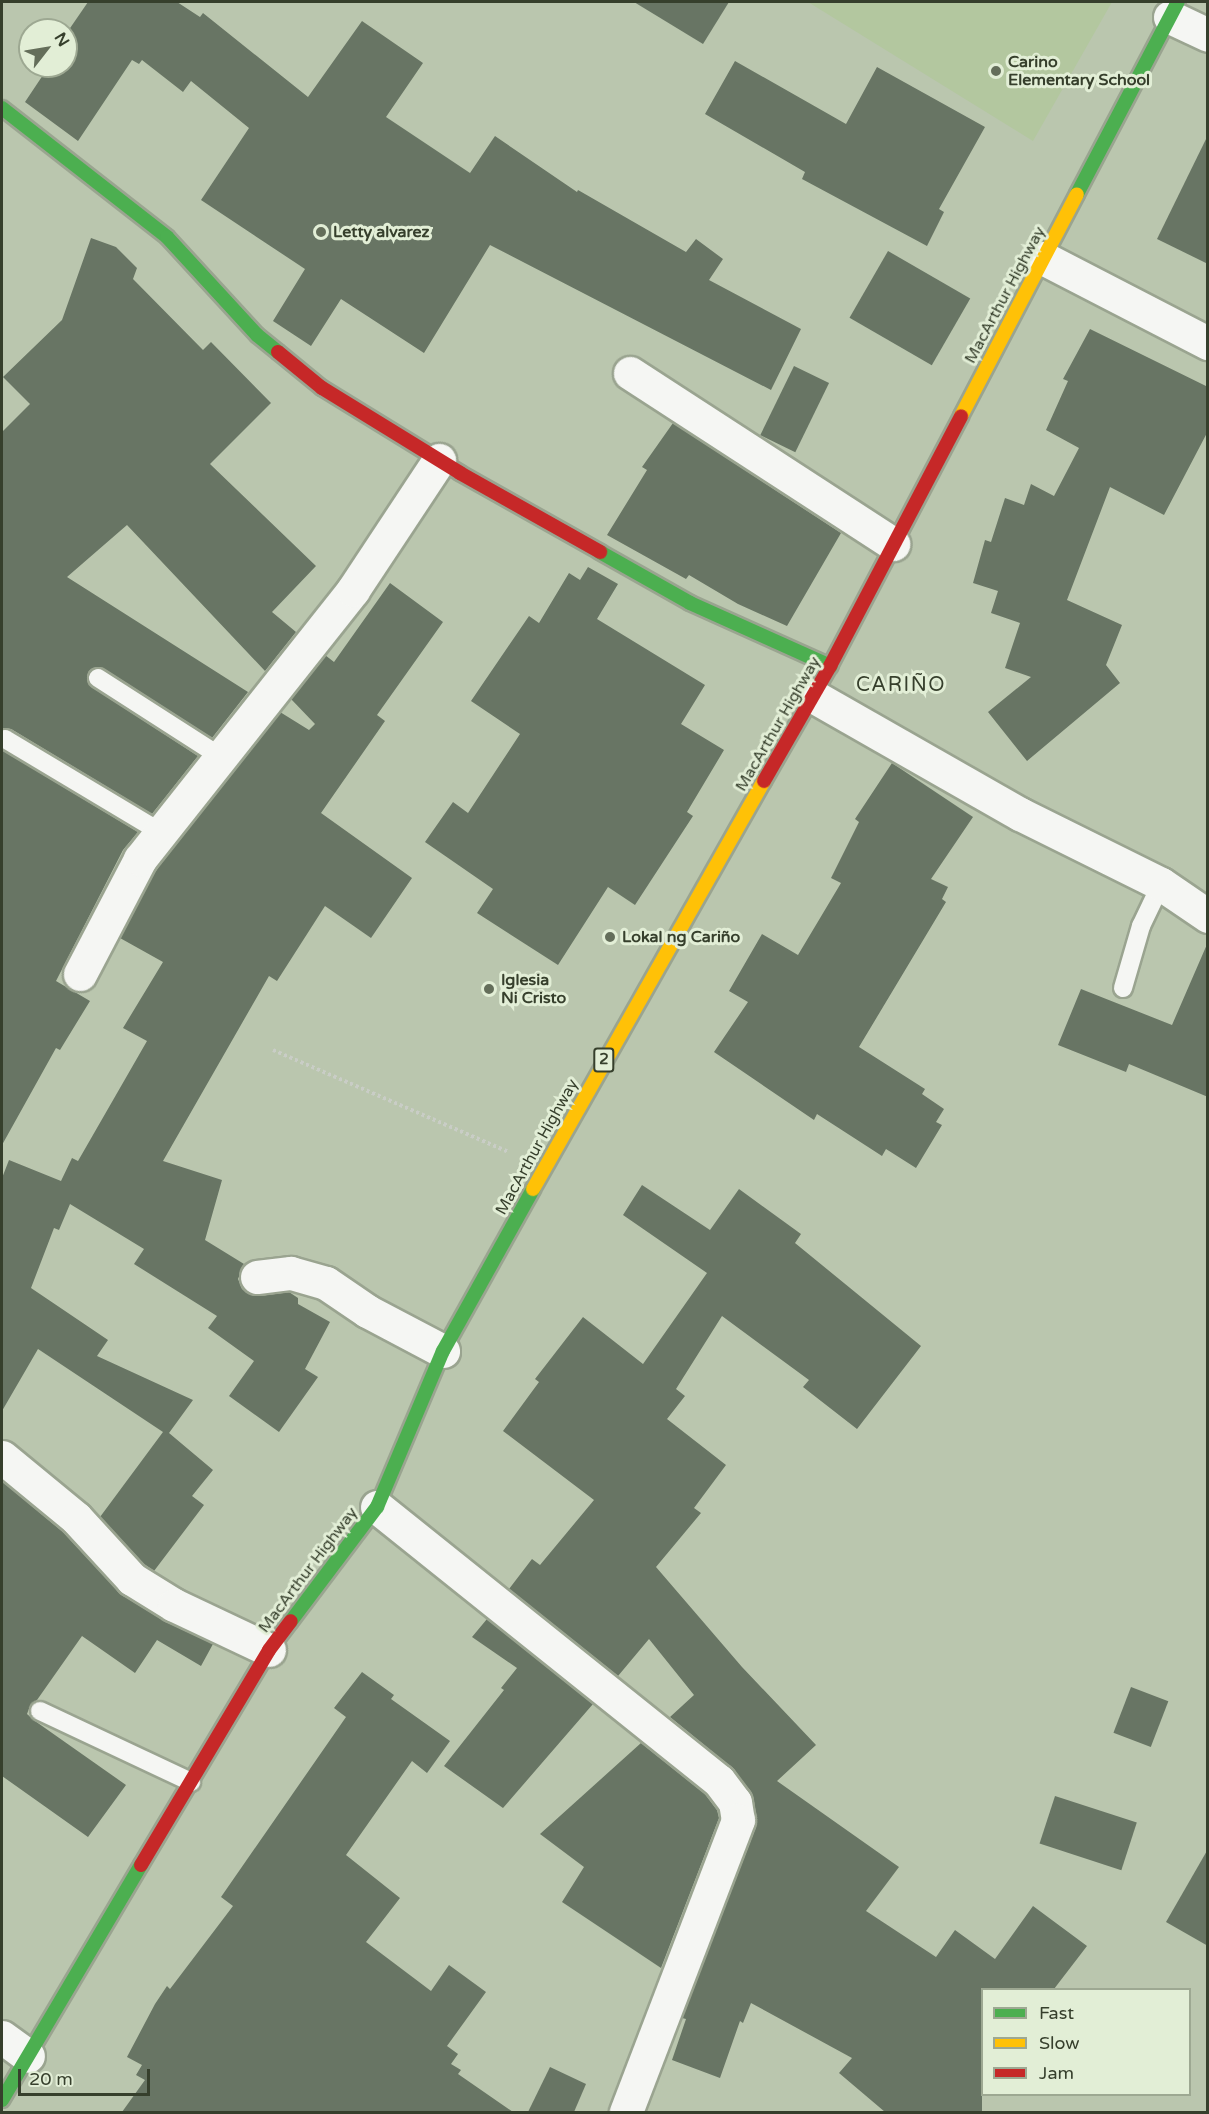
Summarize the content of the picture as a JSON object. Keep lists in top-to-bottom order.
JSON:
{
  "streets": {
    "main road": ["MacArthur Highway", "2"]
  },
  "districts": ["CARIÑO"],
  "places": [
    "Carino Elementary School",
    "Letty alvarez",
    "Lokal ng Cariño",
    "Iglesia Ni Cristo"
  ],
  "legend": ["Fast", "Slow", "Jam"],
  "scale_bar": "20 m",
  "north": "top right"
}
